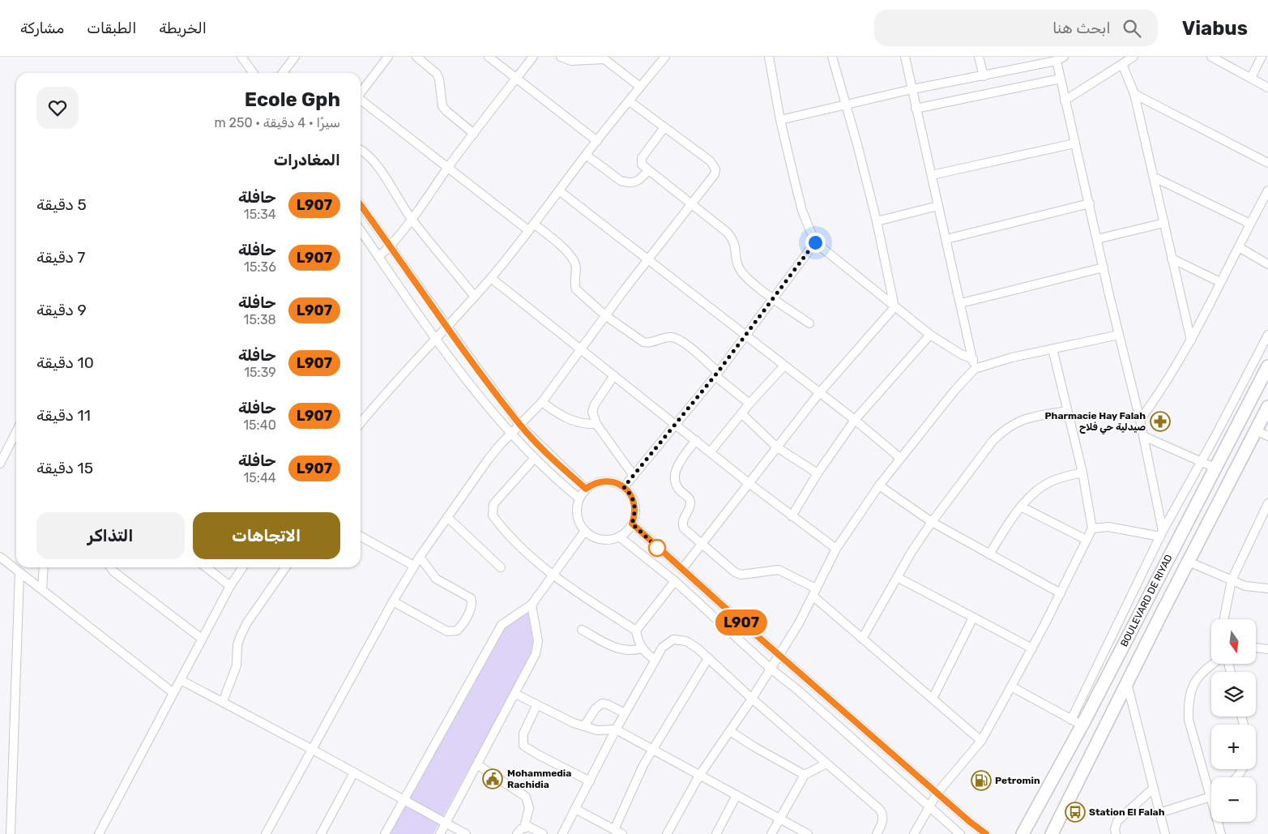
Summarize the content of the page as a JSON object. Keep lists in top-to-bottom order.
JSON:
{
  "streets": {
    "main road": ["BOULEVARD DE RIYAD"]
  },
  "places": {
    "pharmacy": ["Pharmacie Hay Falah صيدلية حي فلاح"],
    "public building": ["Mohammedia Rachidia"],
    "fuel station": ["Petromin"],
    "bus stop": ["Station El Falah"]
  },
  "lines": ["bus line L907"],
  "north": "bottom",
  "page": {
    "header": "Viabus",
    "search": "ابحث هنا",
    "nav": ["الخريطة", "الطبقات", "مشاركة"],
    "on_map": "L907",
    "heading": [
      ["Ecole Gph", "سيرًا · 4 دقيقة · 250 m"],
      "المغادرات"
    ],
    "list": [
      {
        "mark": "L907",
        "name": "حافلة",
        "note": "15:34",
        "value": "5 دقيقة"
      },
      {
        "mark": "L907",
        "name": "حافلة",
        "note": "15:36",
        "value": "7 دقيقة"
      },
      {
        "mark": "L907",
        "name": "حافلة",
        "note": "15:38",
        "value": "9 دقيقة"
      },
      {
        "mark": "L907",
        "name": "حافلة",
        "note": "15:39",
        "value": "10 دقيقة"
      },
      {
        "mark": "L907",
        "name": "حافلة",
        "note": "15:40",
        "value": "11 دقيقة"
      },
      {
        "mark": "L907",
        "name": "حافلة",
        "note": "15:44",
        "value": "15 دقيقة"
      }
    ],
    "buttons": ["الاتجاهات", "التذاكر"],
    "map_buttons": ["+", "−"]
  }
}
